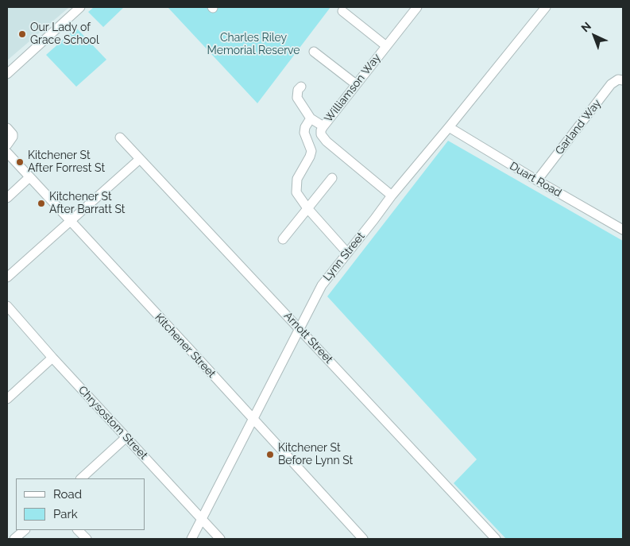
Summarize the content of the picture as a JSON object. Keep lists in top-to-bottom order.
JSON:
{
  "streets": {
    "street": [
      "Williamson Way",
      "Garland Way",
      "Duart Road",
      "Lynn Street",
      "Arnott Street",
      "Kitchener Street",
      "Chrysostom Street"
    ]
  },
  "crossings": [
    ["Williamson Way", "Lynn Street"],
    ["Garland Way", "Duart Road"],
    ["Duart Road", "Lynn Street"],
    ["Lynn Street", "Arnott Street"],
    ["Lynn Street", "Kitchener Street"],
    ["Lynn Street", "Chrysostom Street"]
  ],
  "parks": ["Charles Riley Memorial Reserve"],
  "places": [
    "Our Lady of Grace School",
    "Kitchener St After Forrest St",
    "Kitchener St After Barratt St",
    "Kitchener St Before Lynn St"
  ],
  "legend": ["Road", "Park"],
  "north": "top left"
}
